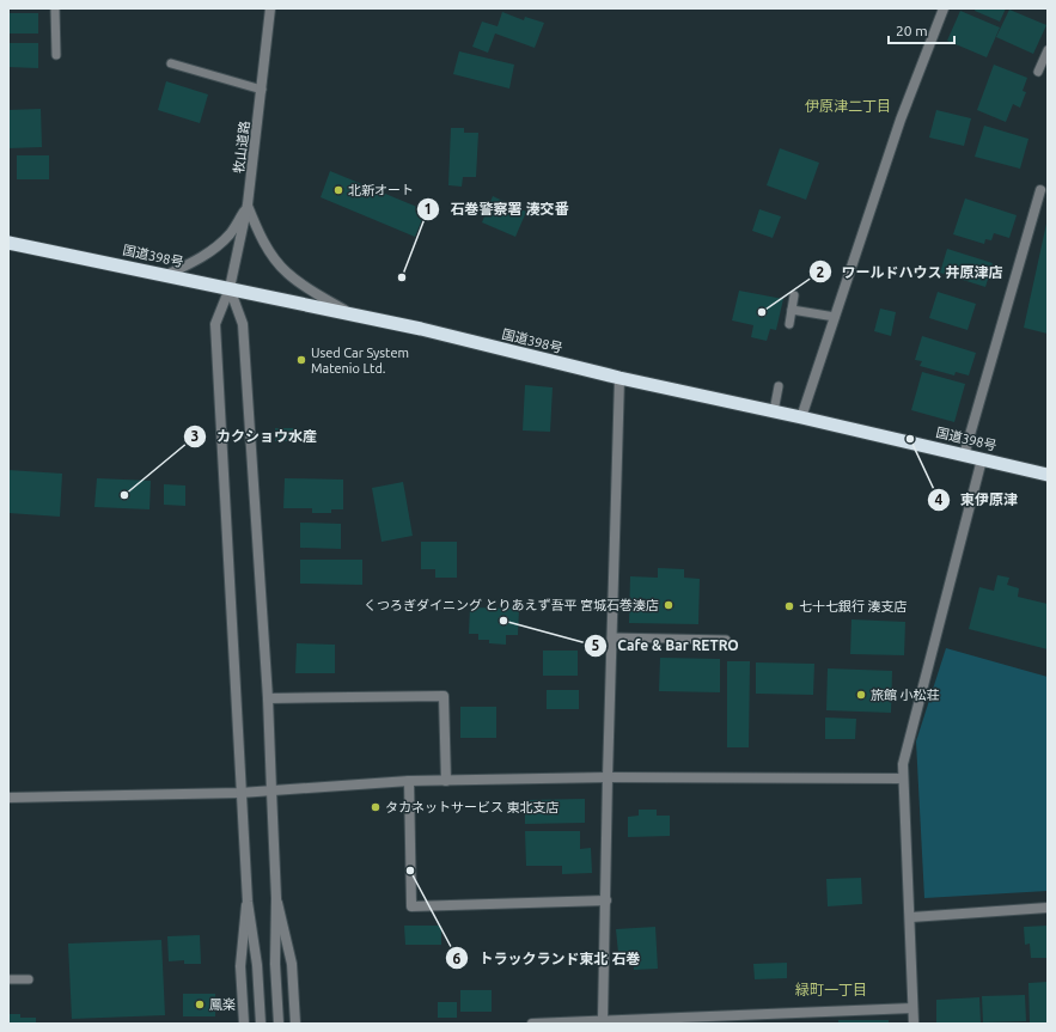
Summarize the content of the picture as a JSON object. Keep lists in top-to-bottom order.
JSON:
{
  "streets": {
    "highway": ["国道398号"],
    "street": ["牧山道路"]
  },
  "crossings": [
    ["牧山道路", "国道398号"]
  ],
  "districts": ["伊原津二丁目", "緑町一丁目"],
  "places": [
    "北新オート",
    "石巻警察署 湊交番",
    "ワールドハウス 井原津店",
    "Used Car System Matenio Ltd.",
    "東伊原津",
    "カクショウ水産",
    "くつろぎダイニング とりあえず吾平 宮城石巻湊店",
    "七十七銀行 湊支店",
    "Cafe & Bar RETRO",
    "旅館 小松荘",
    "タカネットサービス 東北支店",
    "トラックランド東北 石巻",
    "鳳楽"
  ],
  "scale_bar": "20 m"
}
